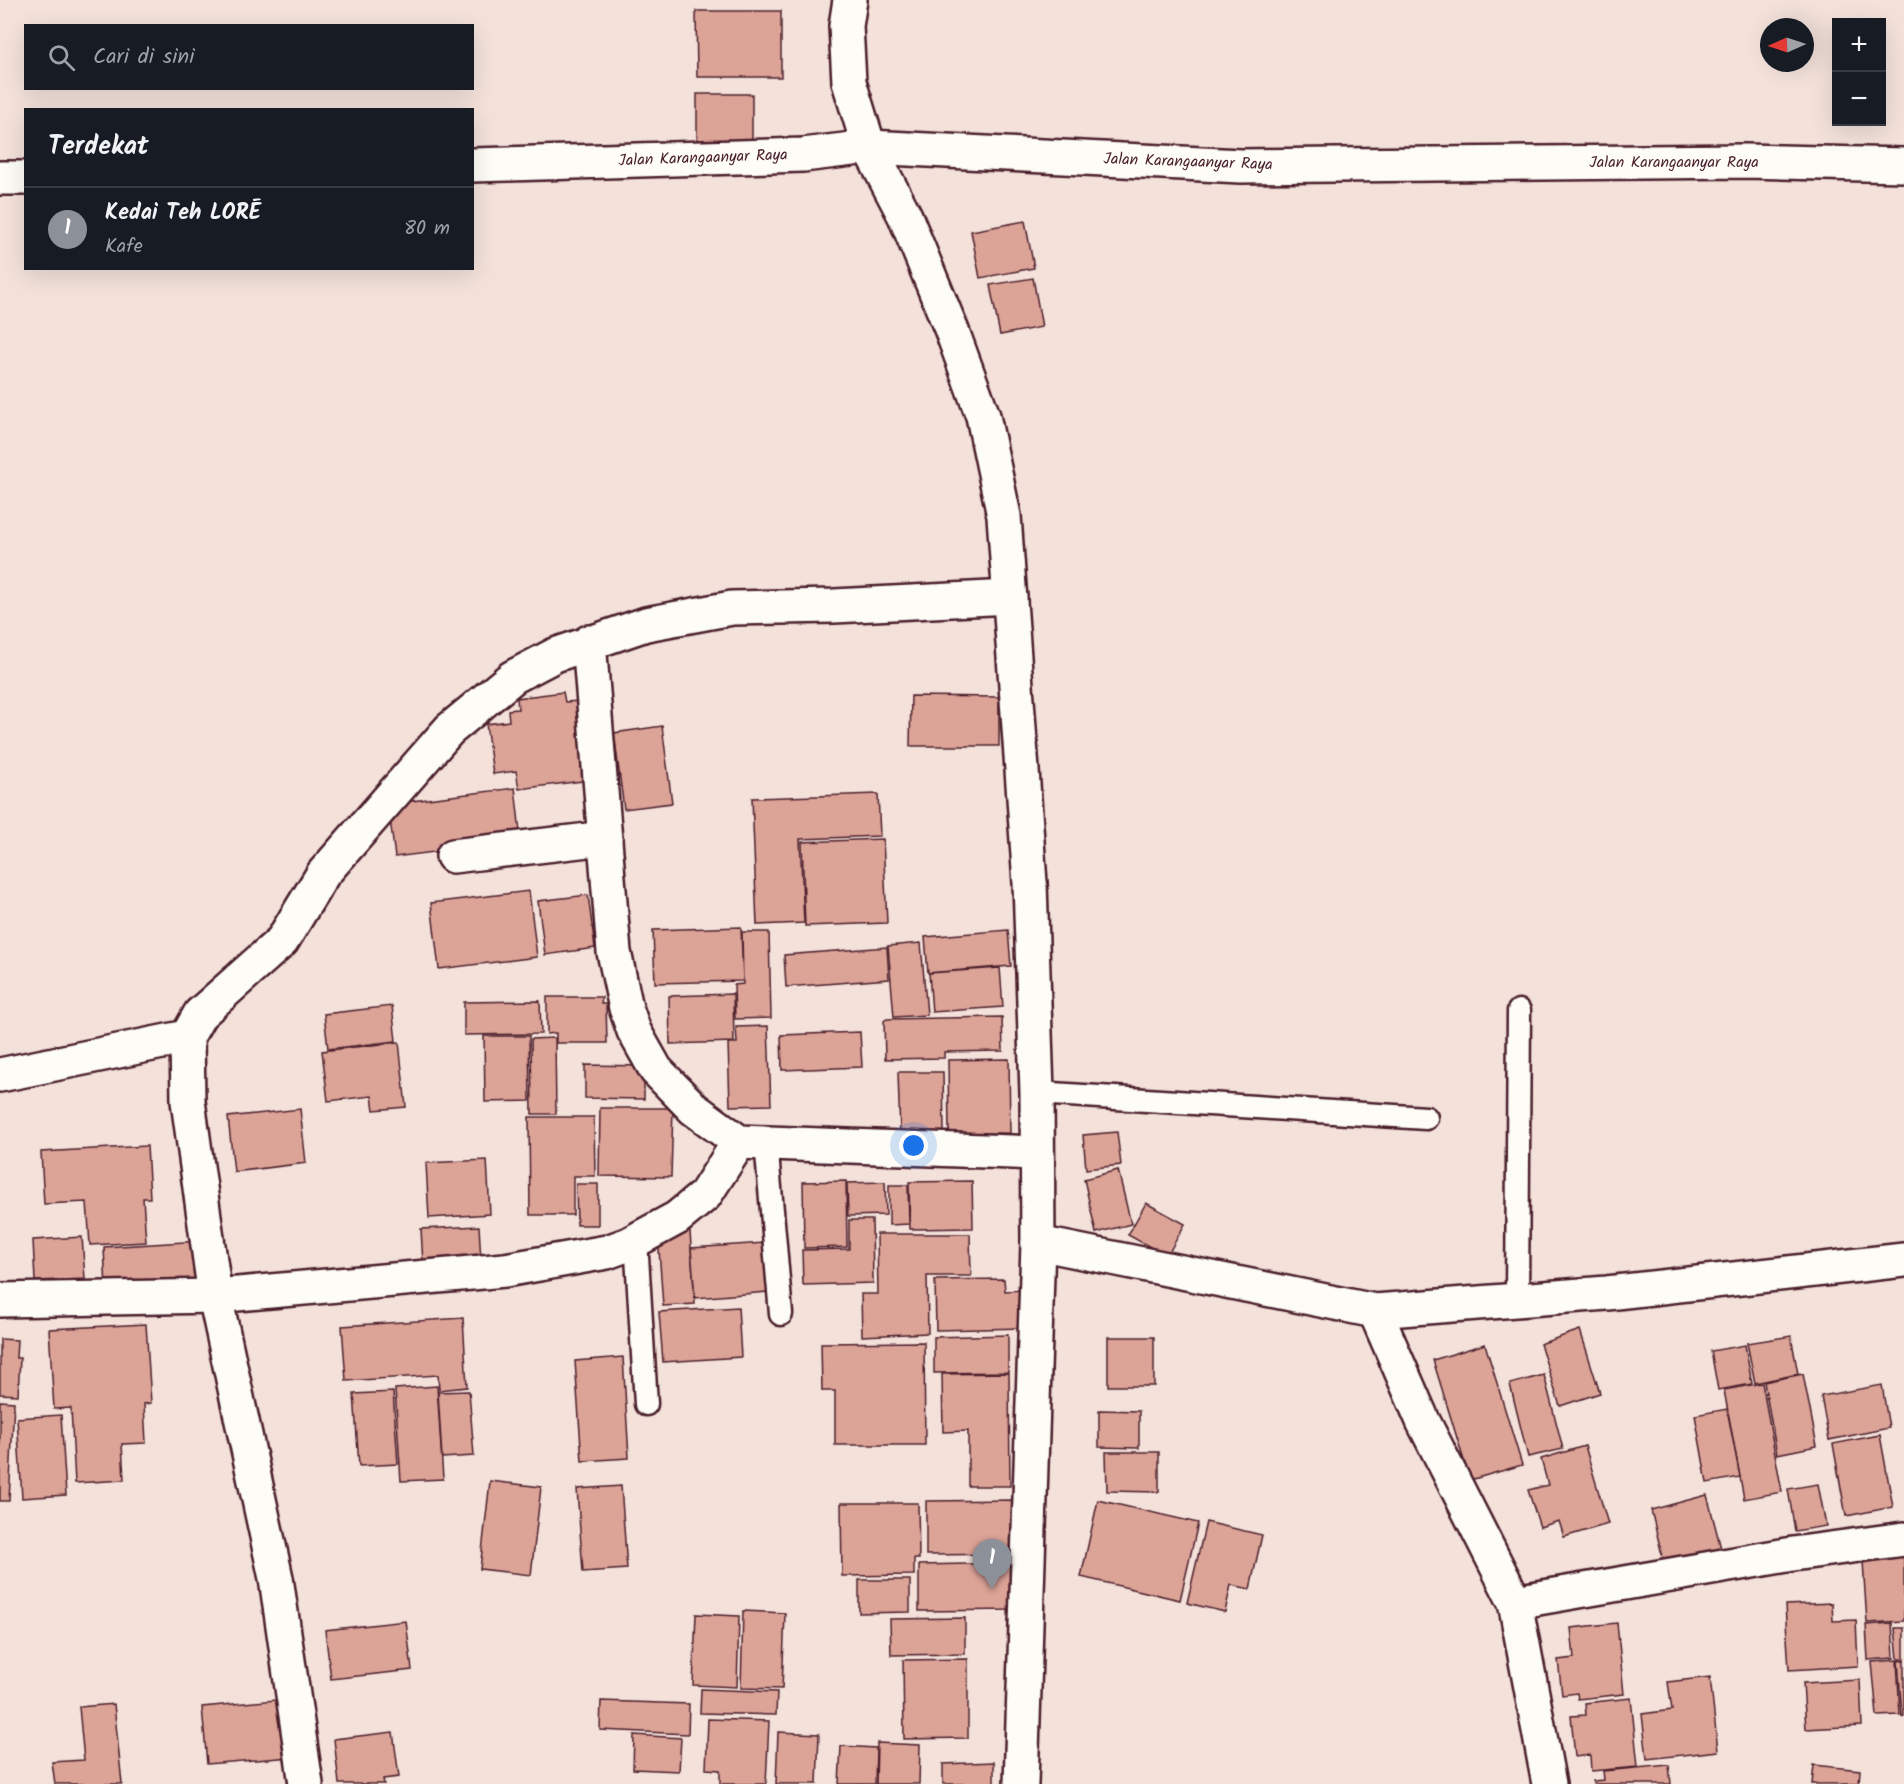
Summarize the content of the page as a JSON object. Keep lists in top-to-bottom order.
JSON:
{
  "streets": {
    "street": ["Jalan Karangaanyar Raya"]
  },
  "north": "left",
  "page": {
    "map_buttons": ["+", "−"],
    "search": "Cari di sini",
    "heading": "Terdekat",
    "list": [
      {
        "mark": "1",
        "name": "Kedai Teh LORĒ",
        "note": "Kafe",
        "value": "80 m"
      }
    ],
    "pins": "1"
  }
}
